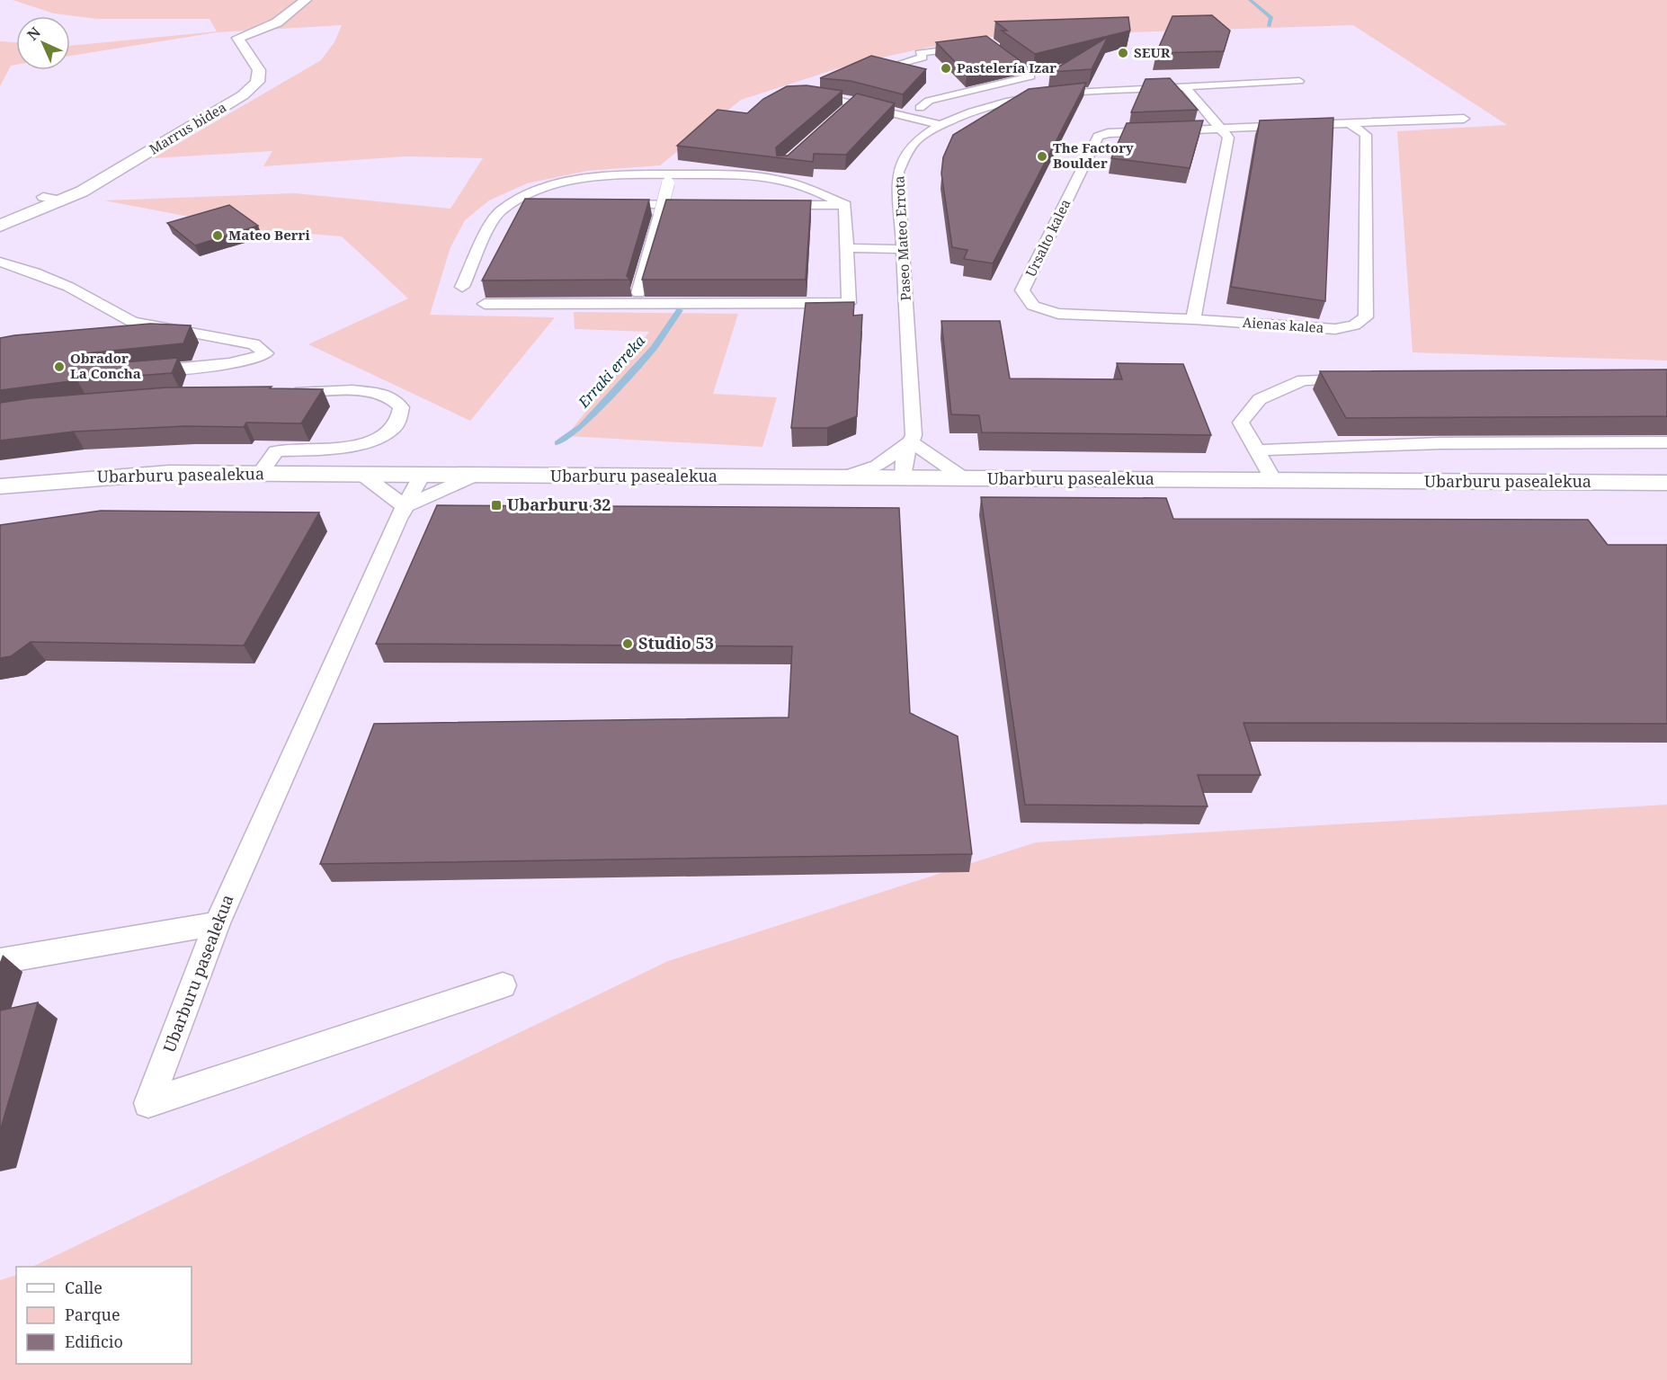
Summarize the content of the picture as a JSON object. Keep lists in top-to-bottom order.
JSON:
{
  "streets": {
    "street": ["Marrus bidea", "Ubarburu pasealekua"],
    "lane": ["Paseo Mateo Errota", "Ursalto kalea", "Aienas kalea"]
  },
  "crossings": [
    ["Paseo Mateo Errota", "Ubarburu pasealekua"],
    ["Ursalto kalea", "Aienas kalea"]
  ],
  "water": ["Erraki erreka"],
  "places": {
    "other": [
      "SEUR",
      "Pastelería Izar",
      "The Factory Boulder",
      "Mateo Berri",
      "Obrador La Concha",
      "Studio 53"
    ],
    "transit": ["Ubarburu 32"]
  },
  "legend": ["Calle", "Parque", "Edificio"],
  "north": "top left"
}
